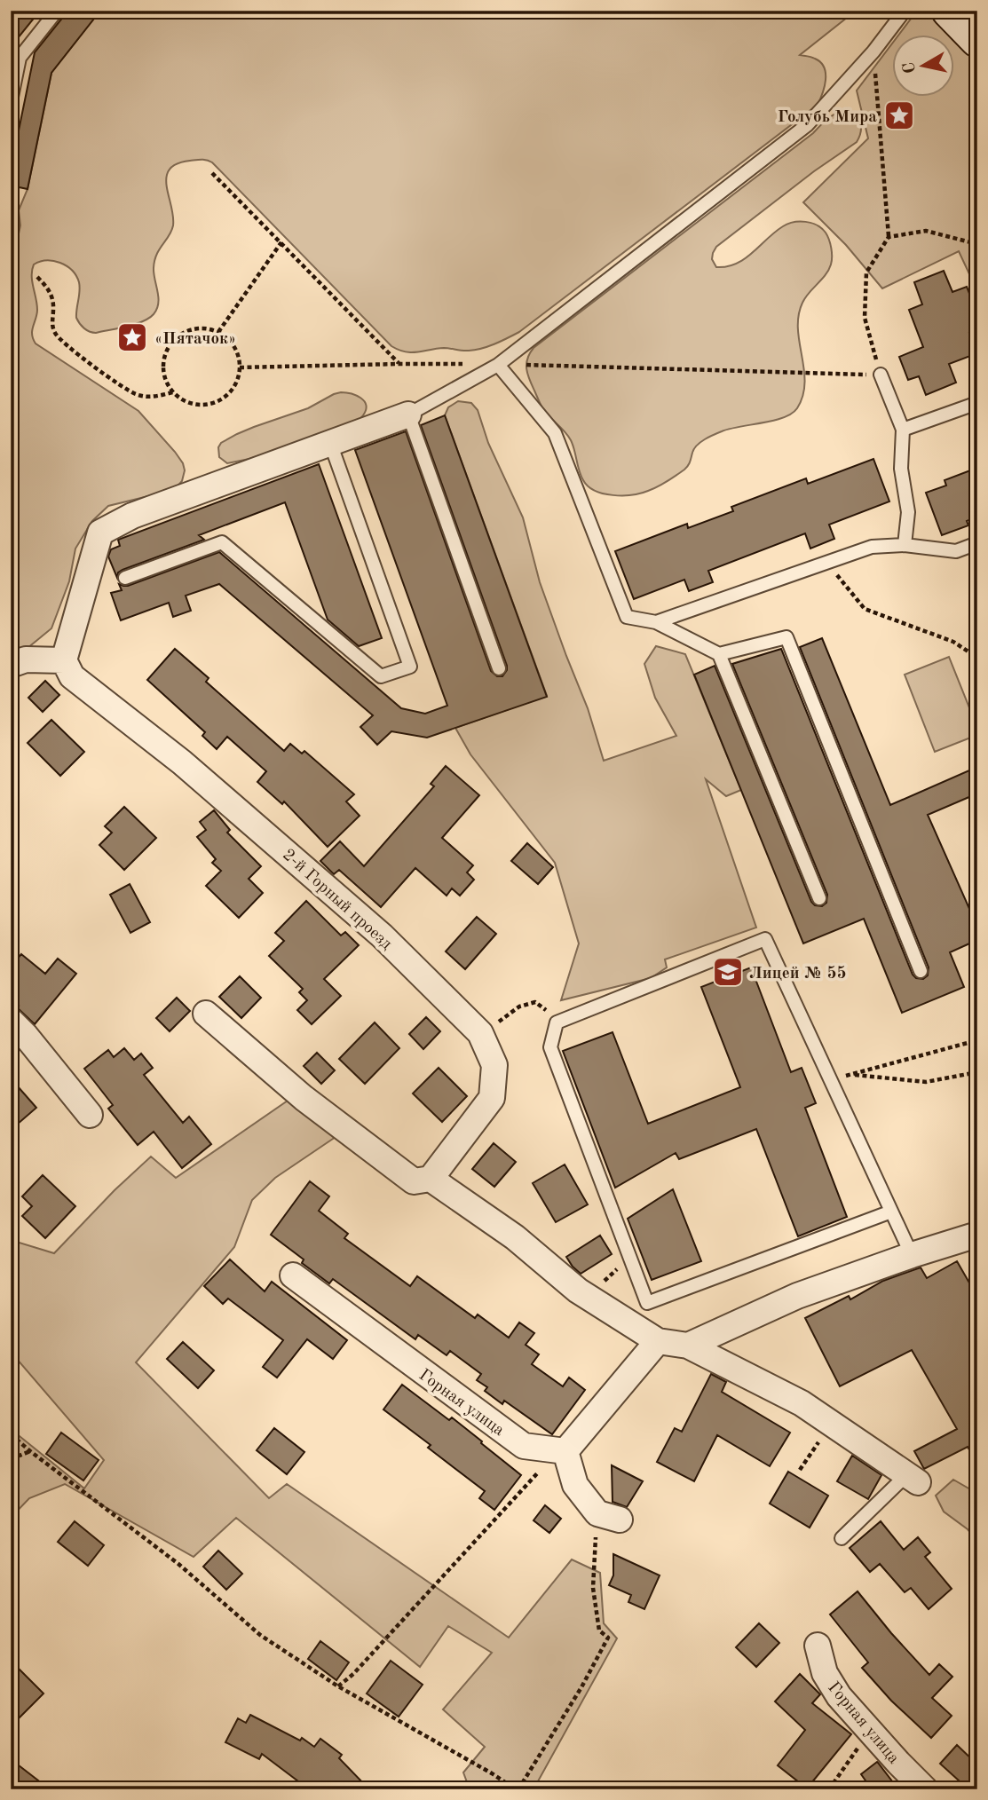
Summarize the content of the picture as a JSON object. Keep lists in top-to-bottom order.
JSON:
{
  "streets": {
    "street": ["2-й Горный проезд", "Горная улица"]
  },
  "places": {
    "place": ["Голубь Мира", "«Пятачок»"],
    "school or university": ["Лицей № 55"]
  },
  "north": "left"
}
